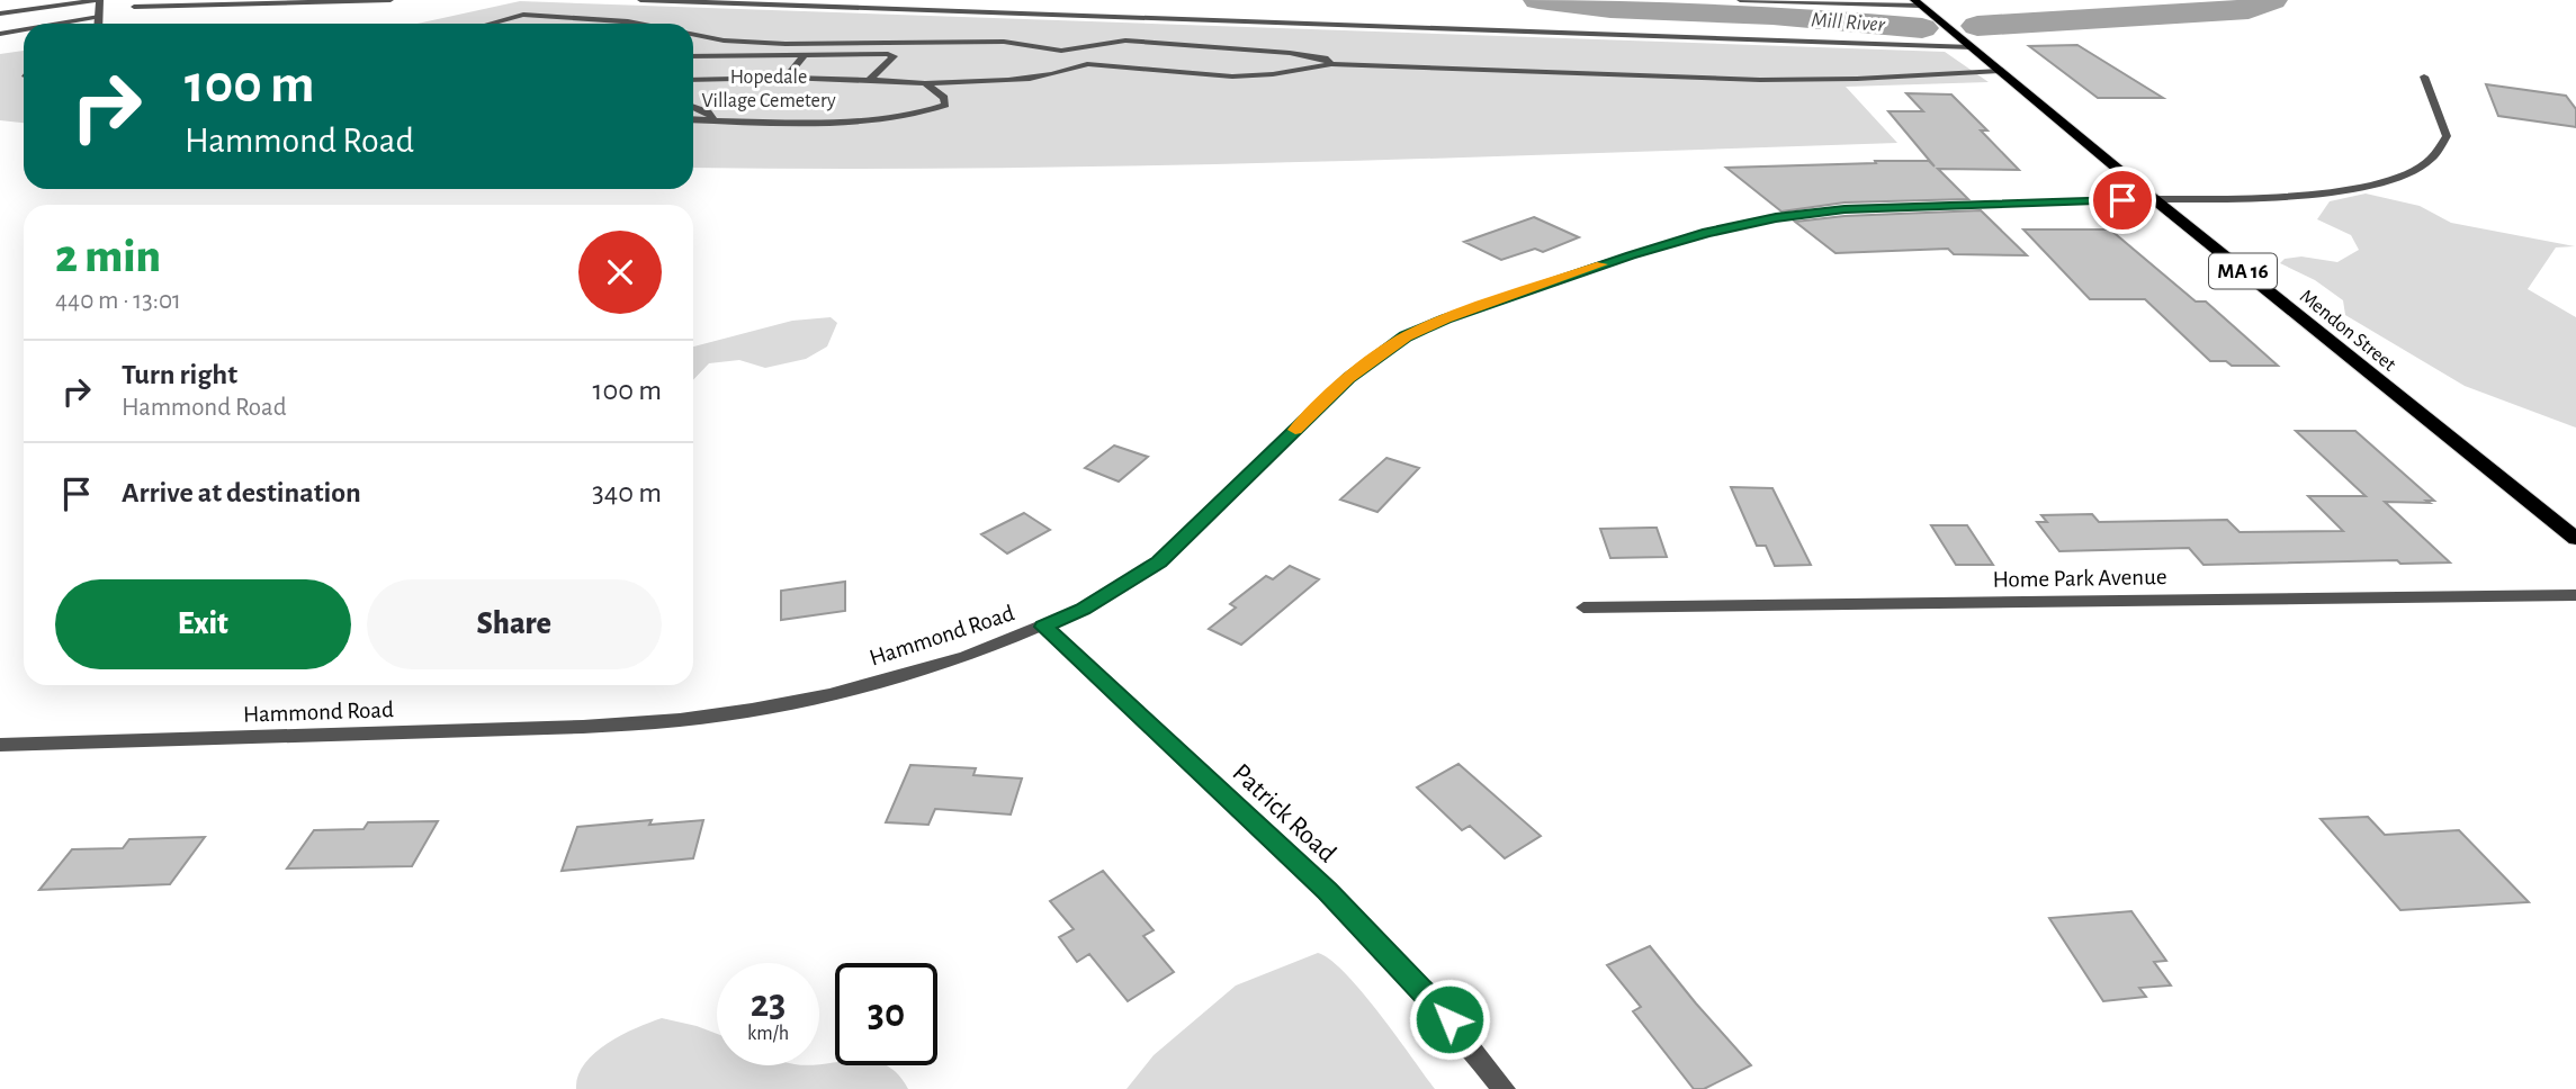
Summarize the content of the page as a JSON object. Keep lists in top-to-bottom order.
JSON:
{
  "streets": {
    "main road": ["MA 16", "Mendon Street"],
    "street": ["Home Park Avenue", "Hammond Road", "Patrick Road"]
  },
  "crossings": [
    ["Mendon Street", "Hammond Road"],
    ["Hammond Road", "Patrick Road"]
  ],
  "water": ["Mill River"],
  "parks": ["Hopedale Village Cemetery"],
  "page": {
    "turn": ["100 m", "Hammond Road"],
    "heading": ["2 min", "440 m · 13:01"],
    "list": [
      {
        "name": "Turn right",
        "note": "Hammond Road",
        "value": "100 m"
      },
      {
        "name": "Arrive at destination",
        "value": "340 m"
      }
    ],
    "buttons": ["Exit", "Share"],
    "speed": "23 km/h",
    "limit": "30"
  }
}
